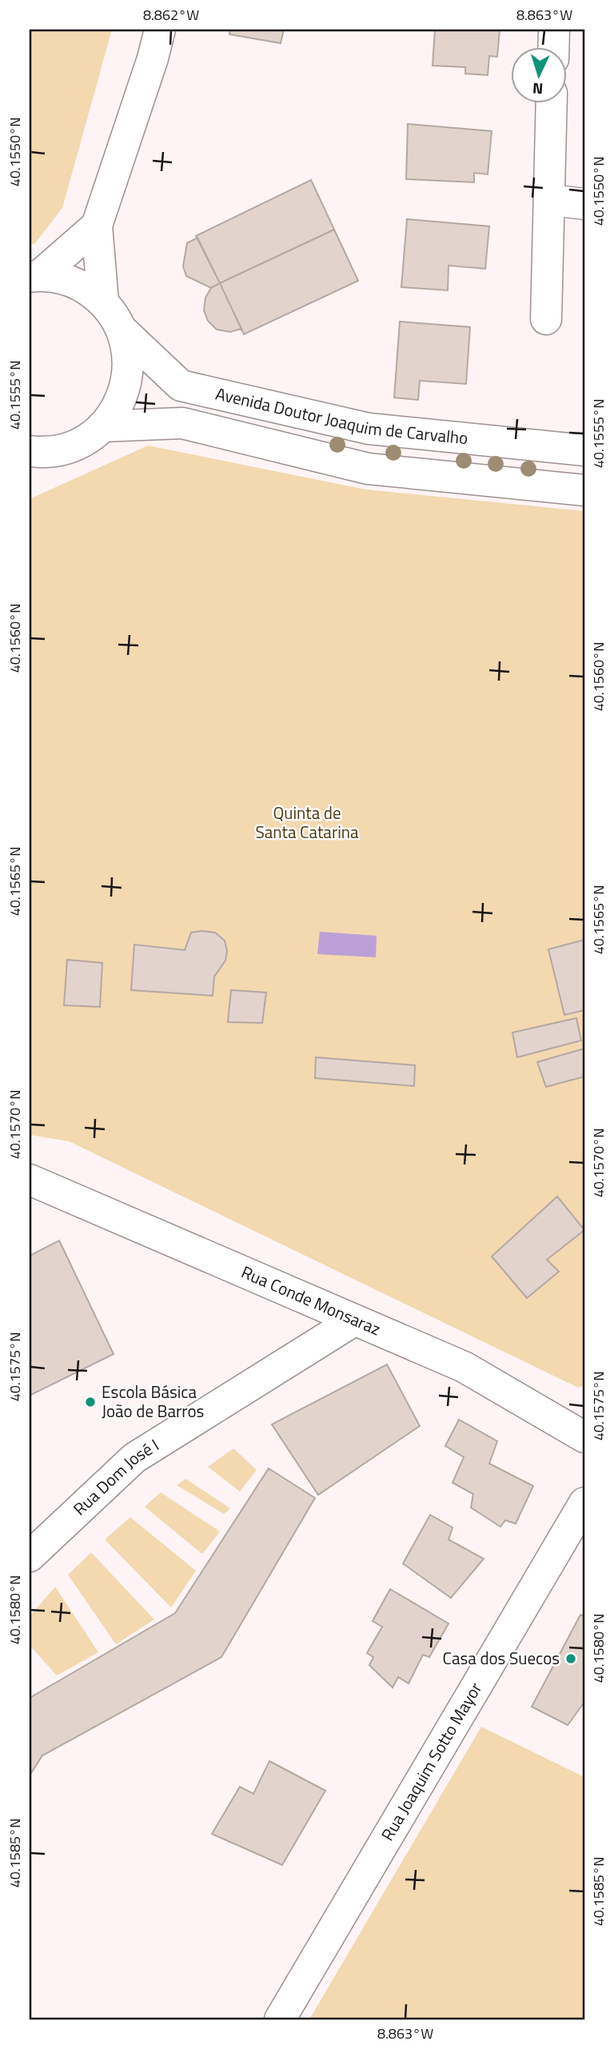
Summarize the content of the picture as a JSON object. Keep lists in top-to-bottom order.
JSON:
{
  "streets": {
    "street": [
      "Avenida Doutor Joaquim de Carvalho",
      "Rua Conde Monsaraz",
      "Rua Dom José I",
      "Rua Joaquim Sotto Mayor"
    ]
  },
  "crossings": [
    ["Rua Conde Monsaraz", "Rua Dom José I"]
  ],
  "parks": ["Quinta de Santa Catarina"],
  "places": ["Escola Básica João de Barros", "Casa dos Suecos"],
  "north": "bottom",
  "coordinates": [
    "8.862°W",
    "8.863°W",
    "40.1550°N",
    "40.1555°N",
    "40.1560°N",
    "40.1565°N",
    "40.1570°N",
    "40.1575°N",
    "40.1580°N",
    "40.1585°N"
  ]
}
